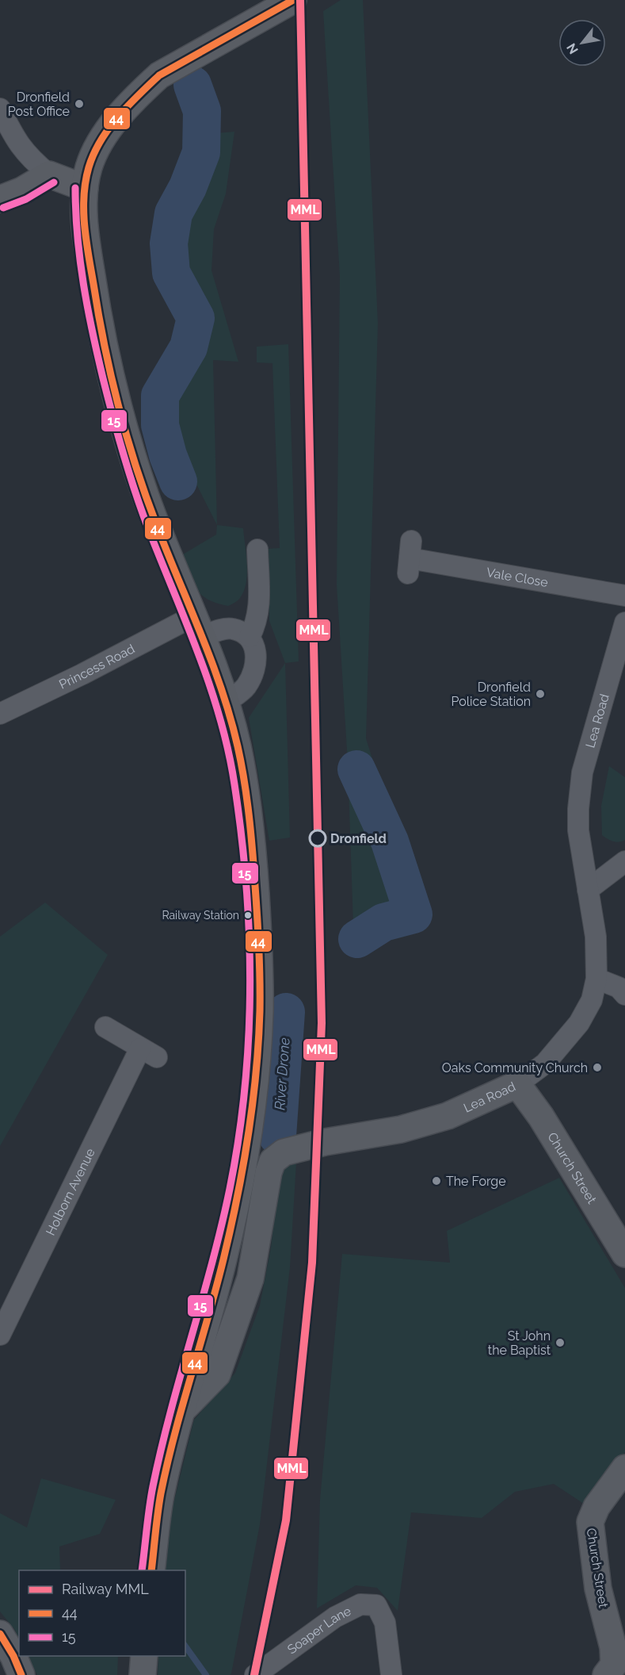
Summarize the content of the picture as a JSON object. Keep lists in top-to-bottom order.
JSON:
{
  "streets": {
    "main road": ["Lea Road", "Church Street"],
    "street": [
      "Vale Close",
      "Princess Road",
      "Holborn Avenue",
      "Soaper Lane"
    ]
  },
  "crossings": [
    ["Lea Road", "Church Street"]
  ],
  "water": ["River Drone"],
  "places": [
    "Dronfield Post Office",
    "Dronfield Police Station",
    "Dronfield",
    "Railway Station",
    "Oaks Community Church",
    "The Forge",
    "St John the Baptist"
  ],
  "lines": ["rail line MML", "transit line 44", "transit line 15"],
  "legend": ["Railway MML", "44", "15"],
  "north": "bottom left"
}
